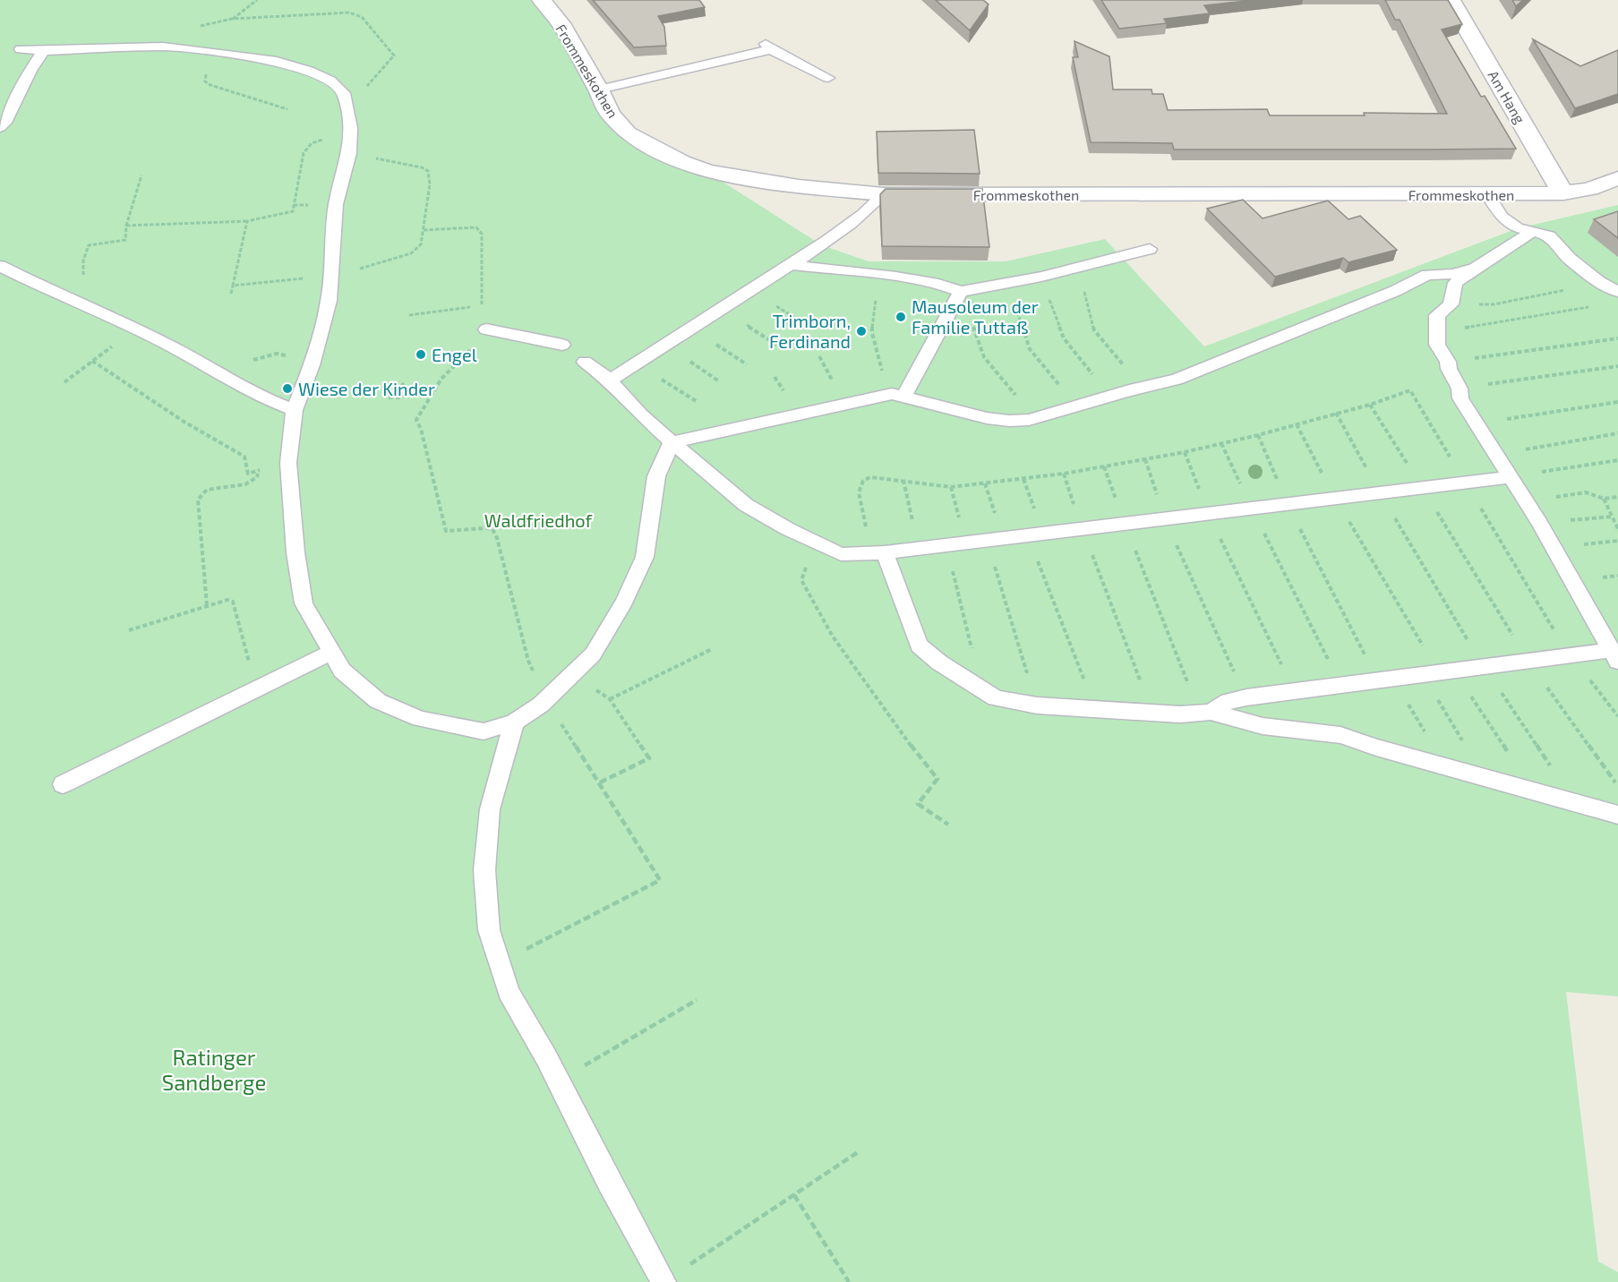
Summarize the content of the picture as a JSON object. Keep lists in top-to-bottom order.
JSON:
{
  "streets": {
    "street": ["Frommeskothen", "Am Hang"]
  },
  "crossings": [
    ["Frommeskothen", "Am Hang"]
  ],
  "parks": ["Waldfriedhof", "Ratinger Sandberge"],
  "places": [
    "Mausoleum der Familie Tuttaß",
    "Trimborn, Ferdinand",
    "Engel",
    "Wiese der Kinder"
  ]
}
